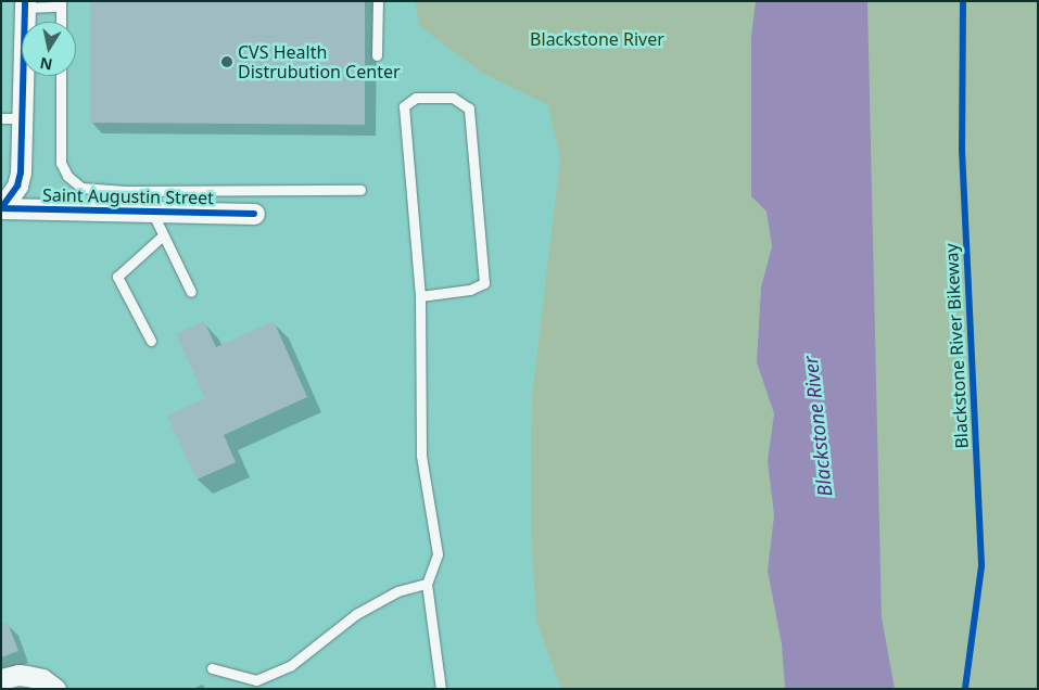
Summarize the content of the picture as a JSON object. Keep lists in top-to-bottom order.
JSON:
{
  "streets": {
    "street": ["Saint Augustin Street"],
    "cycle path": ["Blackstone River Bikeway"]
  },
  "water": ["Blackstone River"],
  "parks": ["Blackstone River"],
  "places": ["CVS Health Distrubution Center"],
  "north": "bottom"
}
